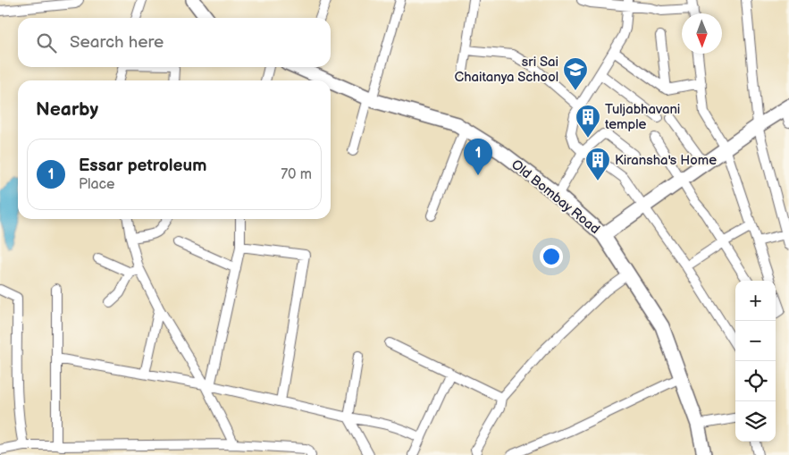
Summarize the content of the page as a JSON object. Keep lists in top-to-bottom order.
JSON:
{
  "streets": {
    "main road": ["Old Bombay Road"]
  },
  "places": {
    "school or university": ["sri Sai Chaitanya School"],
    "building": ["Tuljabhavani temple", "Kiransha's Home"]
  },
  "north": "bottom",
  "page": {
    "search": "Search here",
    "heading": "Nearby",
    "pins": "1",
    "list": [
      {
        "mark": "1",
        "name": "Essar petroleum",
        "note": "Place",
        "value": "70 m"
      }
    ],
    "map_buttons": ["+", "−"]
  }
}
